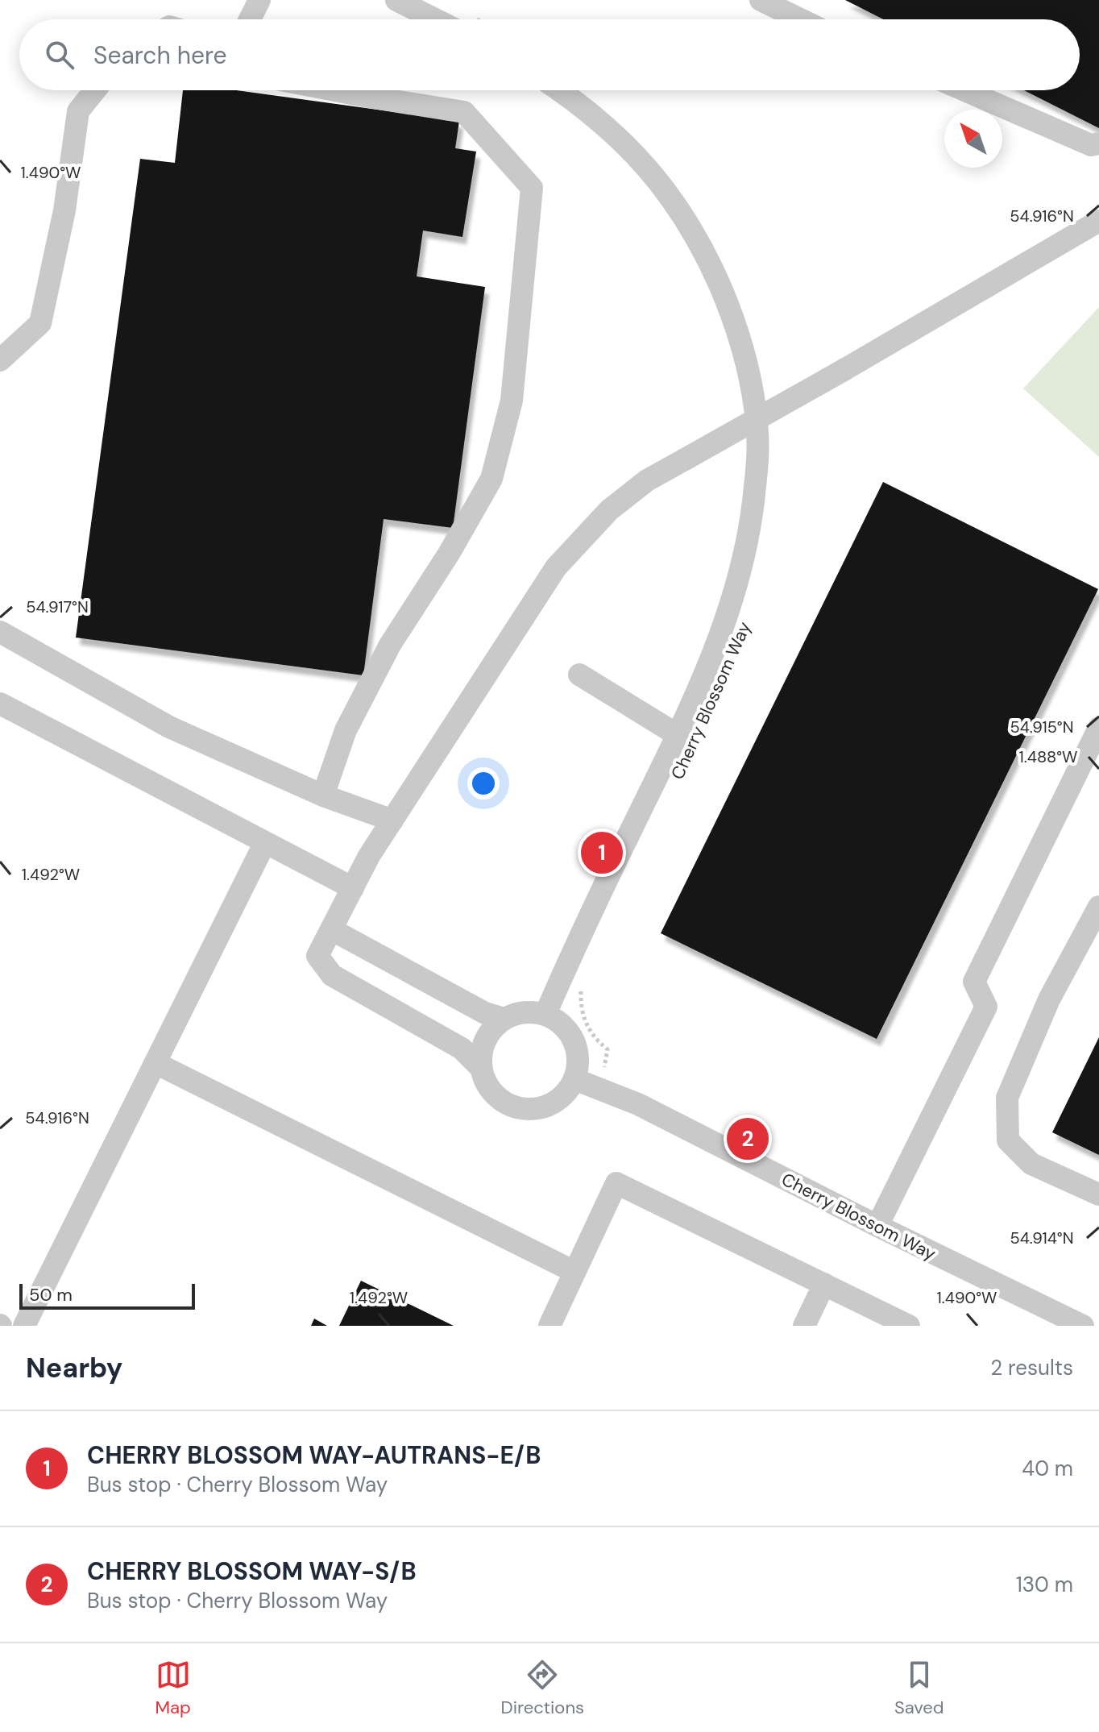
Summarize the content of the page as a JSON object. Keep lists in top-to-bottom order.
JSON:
{
  "streets": {
    "street": ["Cherry Blossom Way"]
  },
  "scale_bar": "50 m",
  "north": "top left",
  "page": {
    "search": "Search here",
    "pins": ["1", "2"],
    "scale": "50 m",
    "heading": ["Nearby", "2 results"],
    "list": [
      {
        "mark": "1",
        "name": "CHERRY BLOSSOM WAY-AUTRANS-E/B",
        "note": "Bus stop · Cherry Blossom Way",
        "value": "40 m"
      },
      {
        "mark": "2",
        "name": "CHERRY BLOSSOM WAY-S/B",
        "note": "Bus stop · Cherry Blossom Way",
        "value": "130 m"
      }
    ],
    "nav": ["Map", "Directions", "Saved"]
  },
  "coordinates": [
    "1.490°W",
    "54.916°N",
    "54.917°N",
    "54.915°N",
    "1.488°W",
    "1.492°W",
    "54.914°N"
  ]
}
